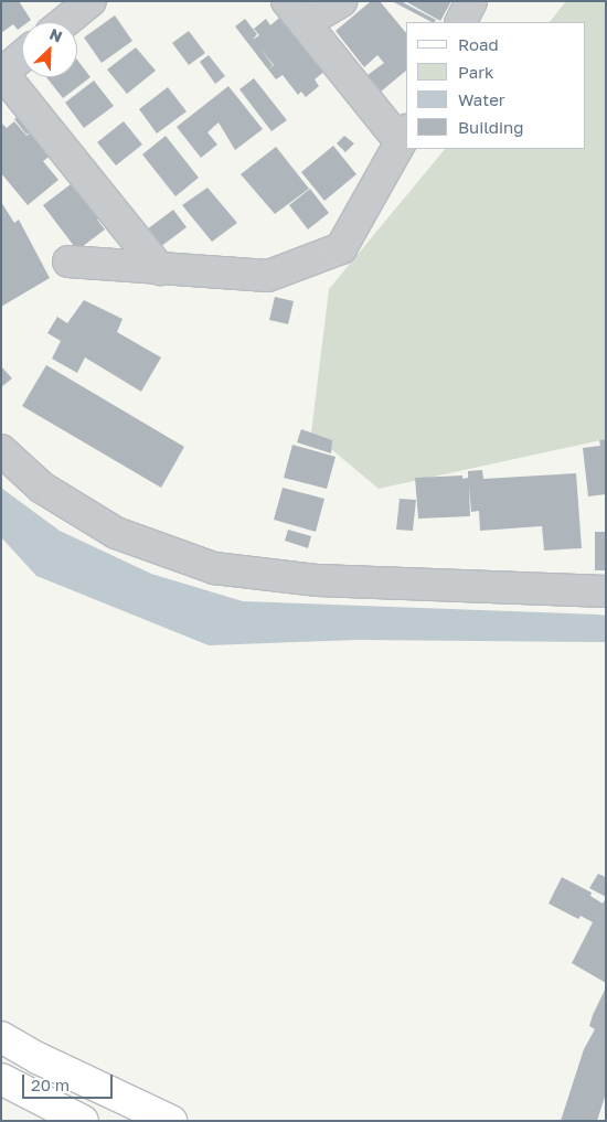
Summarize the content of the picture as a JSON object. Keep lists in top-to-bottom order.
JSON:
{
  "legend": [
    "Road",
    "Park",
    "Water",
    "Building"
  ],
  "scale_bar": "20 m",
  "north": "top right"
}
